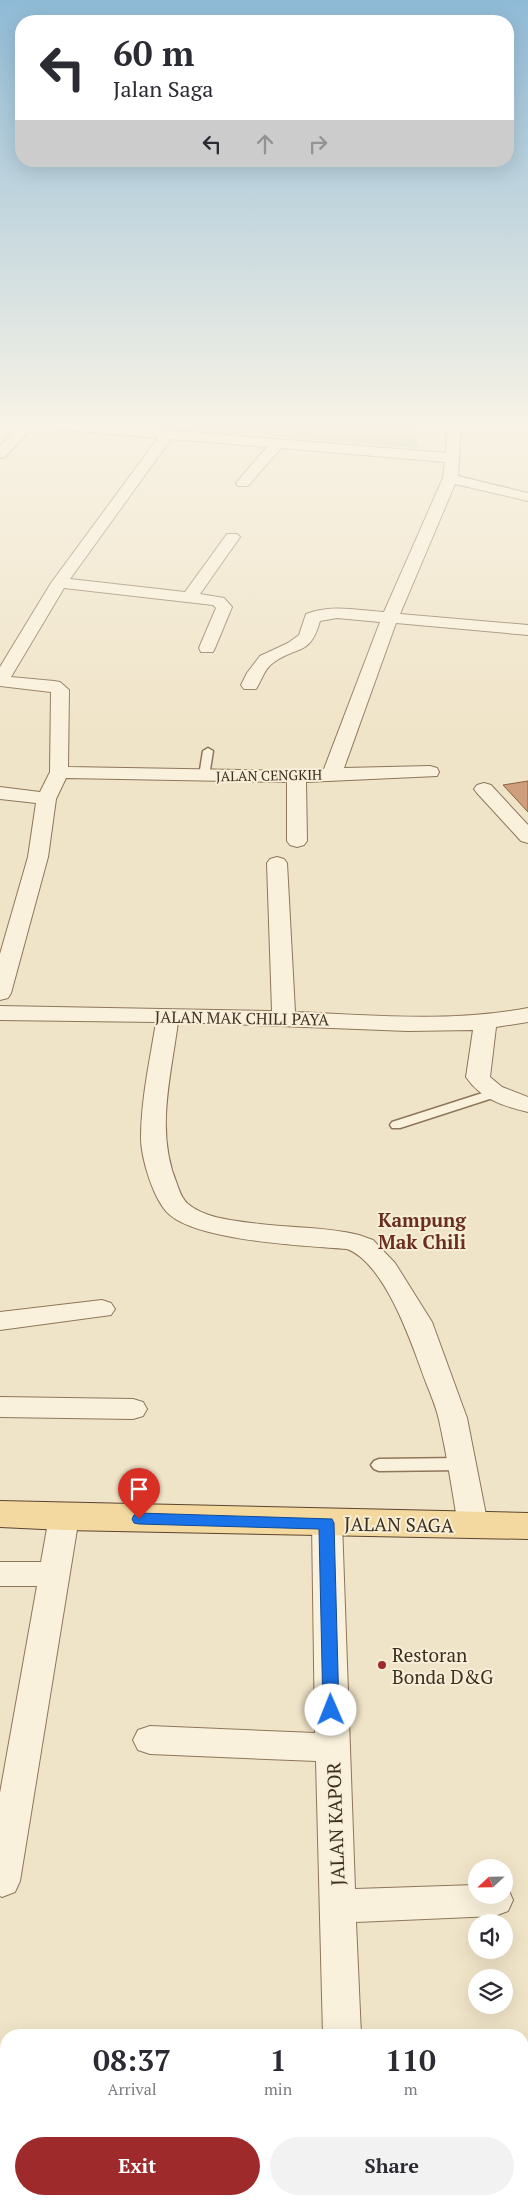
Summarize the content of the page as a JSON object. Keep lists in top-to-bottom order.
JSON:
{
  "streets": {
    "main road": ["JALAN SAGA"],
    "street": ["JALAN CENGKIH", "JALAN MAK CHILI PAYA", "JALAN KAPOR"]
  },
  "crossings": [
    ["JALAN SAGA", "JALAN KAPOR"]
  ],
  "districts": ["Kampung Mak Chili"],
  "places": ["Restoran Bonda D&G"],
  "north": "left",
  "page": {
    "turn": ["60 m", "Jalan Saga"],
    "eta": [
      "08:37",
      "Arrival",
      "1",
      "min",
      "110",
      "m"
    ],
    "buttons": ["Exit", "Share"]
  }
}
